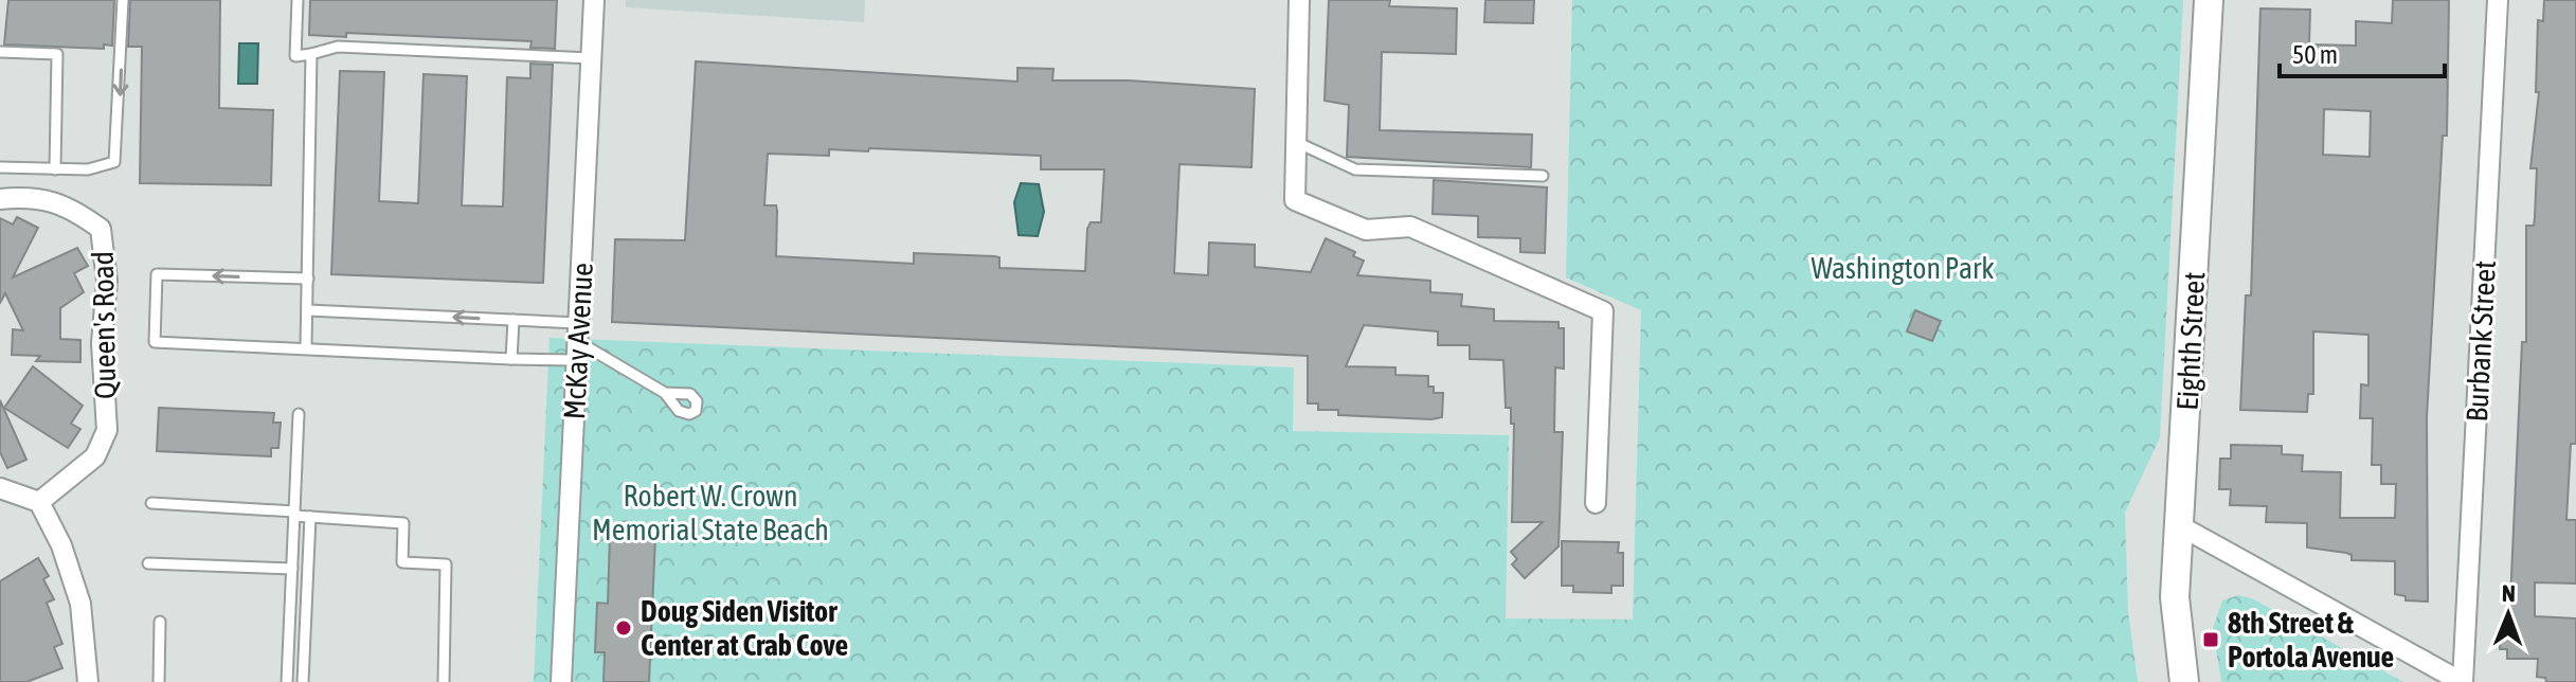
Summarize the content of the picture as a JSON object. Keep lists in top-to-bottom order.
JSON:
{
  "streets": {
    "main road": ["Eighth Street"],
    "street": ["Queen's Road", "McKay Avenue", "Burbank Street"]
  },
  "parks": ["Washington Park", "Robert W. Crown Memorial State Beach"],
  "places": {
    "other": ["Doug Siden Visitor Center at Crab Cove"],
    "transit": ["8th Street & Portola Avenue"]
  },
  "scale_bar": "50 m",
  "north": "top"
}
